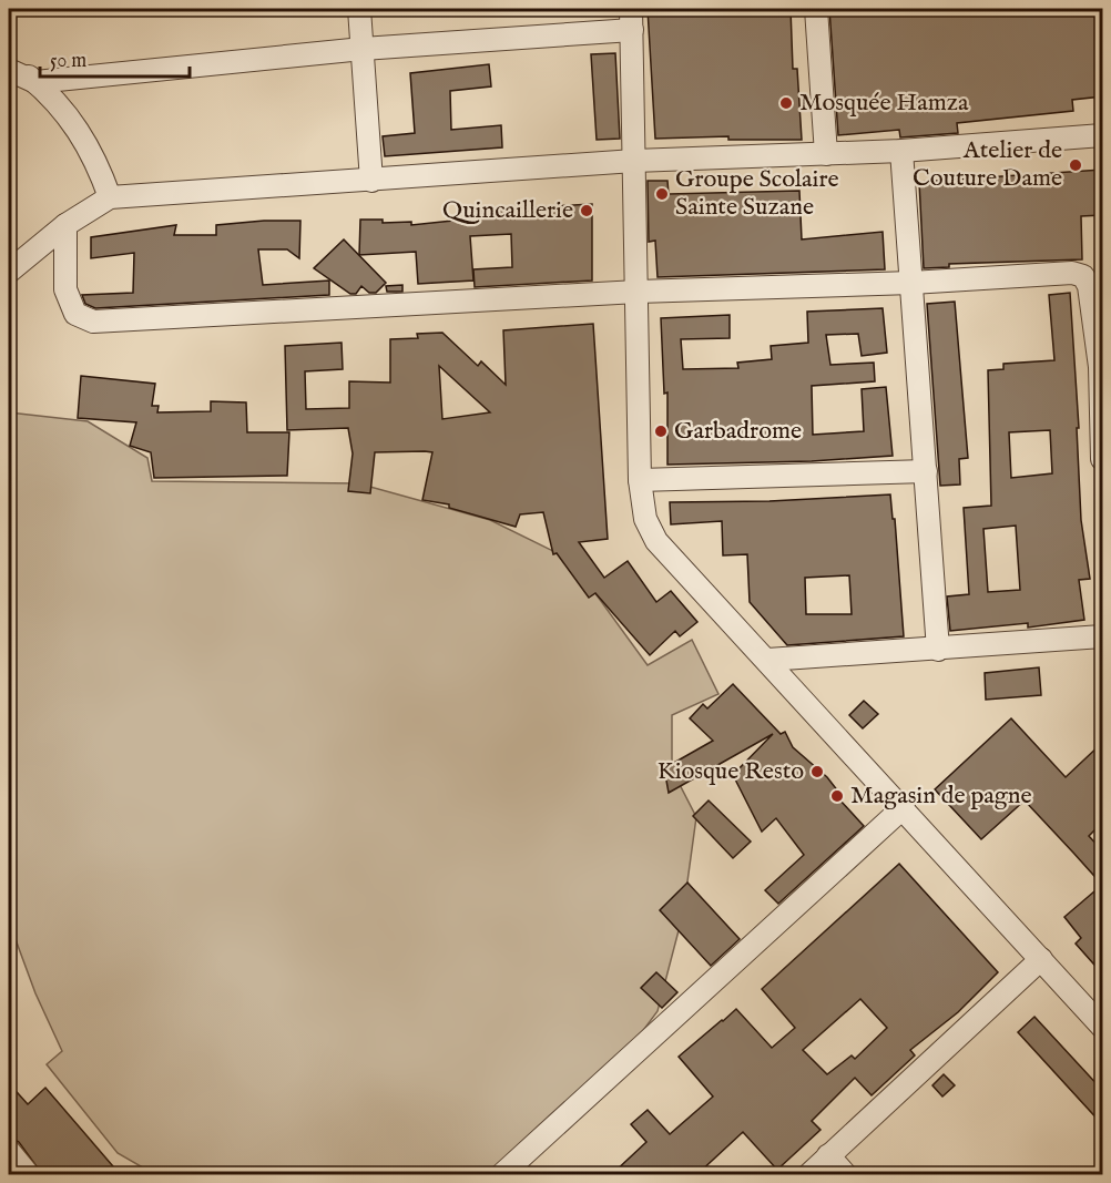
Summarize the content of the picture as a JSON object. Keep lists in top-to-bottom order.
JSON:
{
  "places": [
    "Mosquée Hamza",
    "Atelier de Couture Dame",
    "Groupe Scolaire Sainte Suzane",
    "Quincaillerie",
    "Garbadrome",
    "Kiosque Resto",
    "Magasin de pagne"
  ],
  "scale_bar": "50 m"
}
